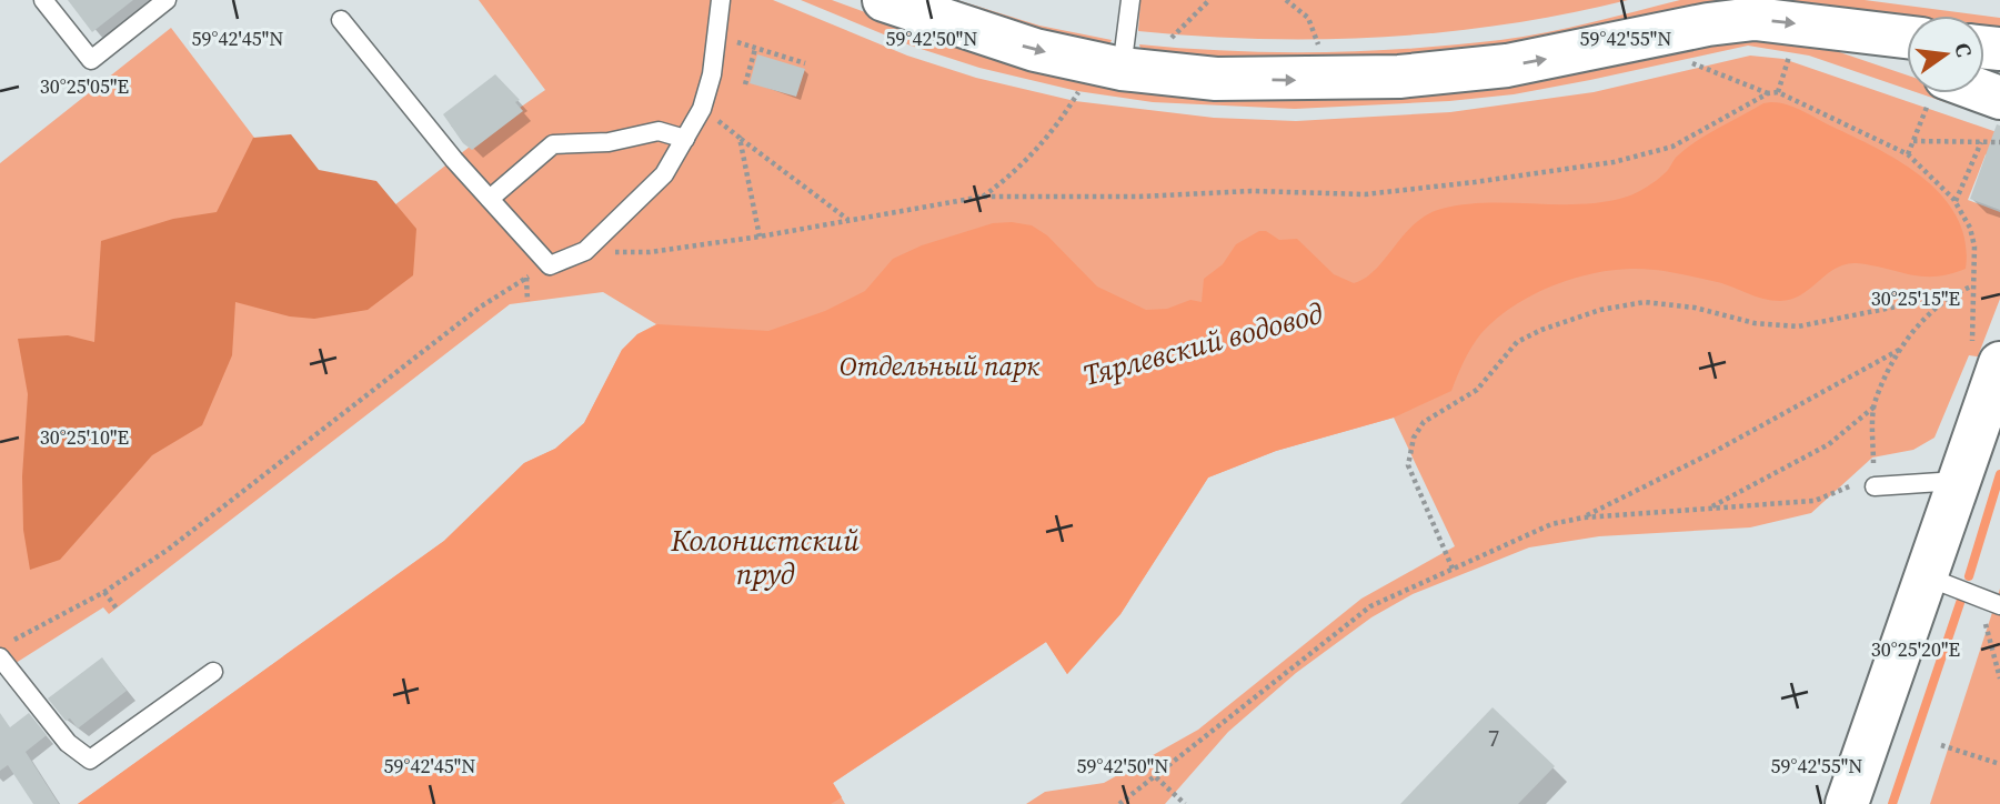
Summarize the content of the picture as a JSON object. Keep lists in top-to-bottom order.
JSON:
{
  "water": ["Тярлевский водовод", "Колонистский пруд"],
  "parks": ["Отдельный парк"],
  "house_numbers": ["7"],
  "north": "right",
  "coordinates": [
    "59°42'45\"N",
    "59°42'50\"N",
    "59°42'55\"N",
    "30°25'05\"E",
    "30°25'15\"E",
    "30°25'10\"E",
    "30°25'20\"E"
  ]
}
